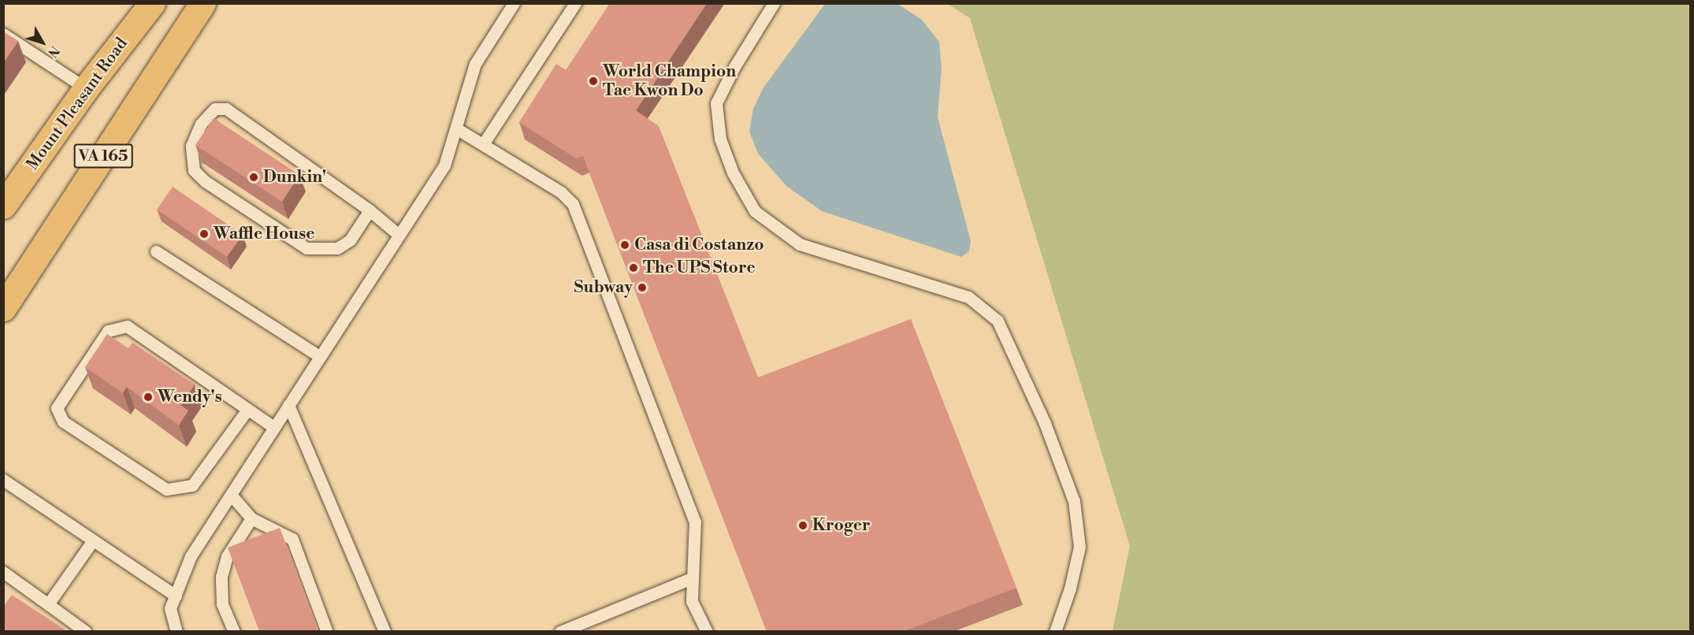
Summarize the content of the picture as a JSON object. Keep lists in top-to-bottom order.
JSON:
{
  "streets": {
    "highway": ["Mount Pleasant Road", "VA 165"]
  },
  "places": [
    "World Champion Tae Kwon Do",
    "Dunkin'",
    "Waffle House",
    "Casa di Costanzo",
    "The UPS Store",
    "Subway",
    "Wendy's",
    "Kroger"
  ],
  "north": "bottom right"
}
